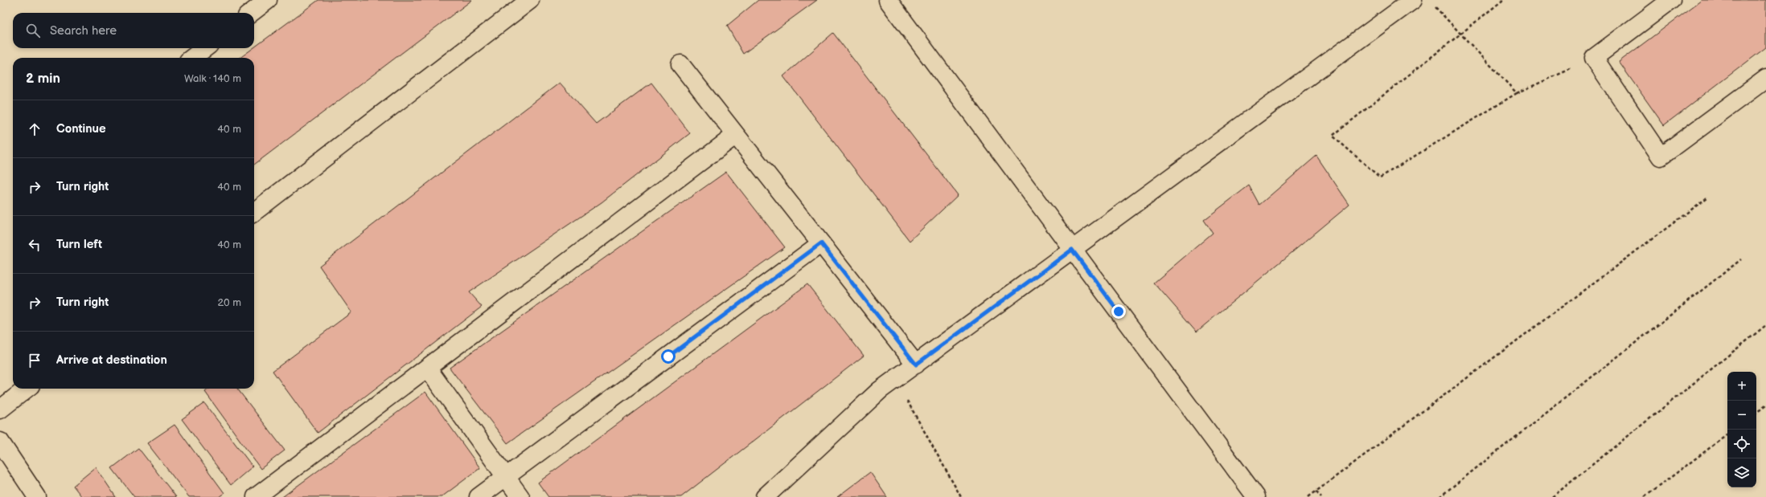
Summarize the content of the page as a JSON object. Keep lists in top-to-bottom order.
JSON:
{
  "page": {
    "search": "Search here",
    "heading": ["2 min", "Walk · 140 m"],
    "list": [
      ["Continue", "40 m"],
      ["Turn right", "40 m"],
      ["Turn left", "40 m"],
      ["Turn right", "20 m"],
      "Arrive at destination"
    ],
    "map_buttons": ["+", "−"]
  }
}
